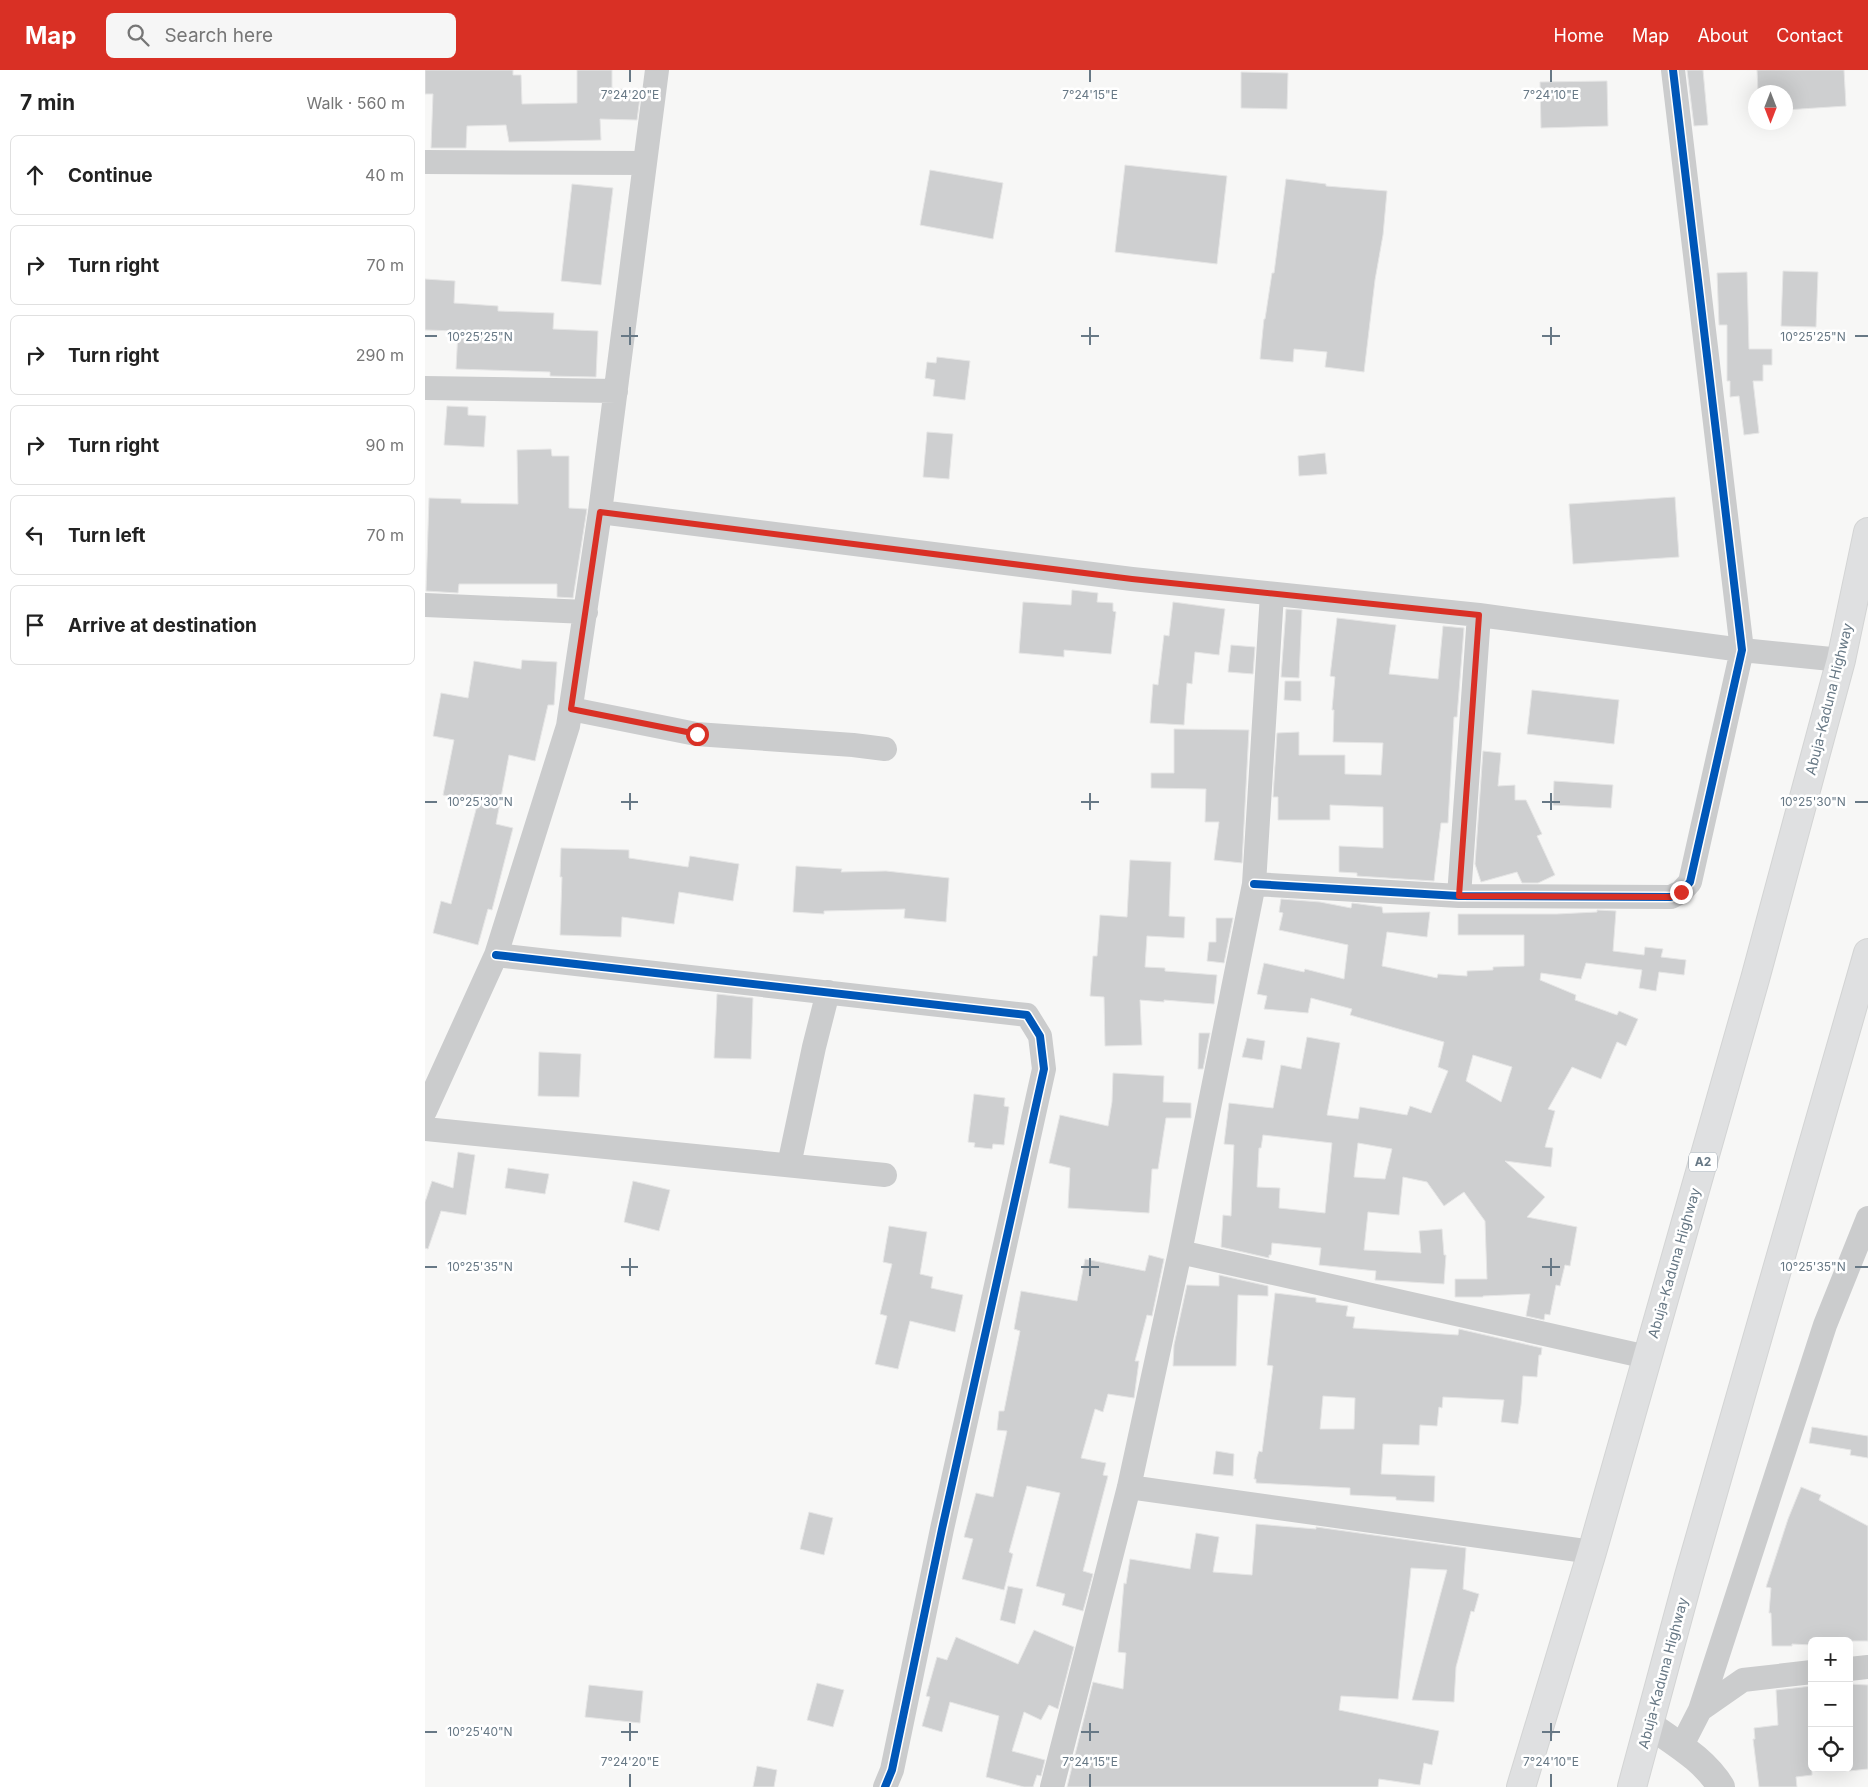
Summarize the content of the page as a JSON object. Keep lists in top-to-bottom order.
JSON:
{
  "streets": {
    "highway": ["Abuja-Kaduna Highway", "A2"]
  },
  "north": "bottom",
  "page": {
    "header": "Map",
    "search": "Search here",
    "nav": [
      "Home",
      "Map",
      "About",
      "Contact"
    ],
    "heading": ["7 min", "Walk · 560 m"],
    "list": [
      ["Continue", "40 m"],
      ["Turn right", "70 m"],
      ["Turn right", "290 m"],
      ["Turn right", "90 m"],
      ["Turn left", "70 m"],
      "Arrive at destination"
    ],
    "map_buttons": ["+", "−"]
  },
  "coordinates": [
    "7°24'20\"E",
    "7°24'15\"E",
    "7°24'10\"E",
    "10°25'25\"N",
    "10°25'30\"N",
    "10°25'35\"N",
    "10°25'40\"N"
  ]
}
